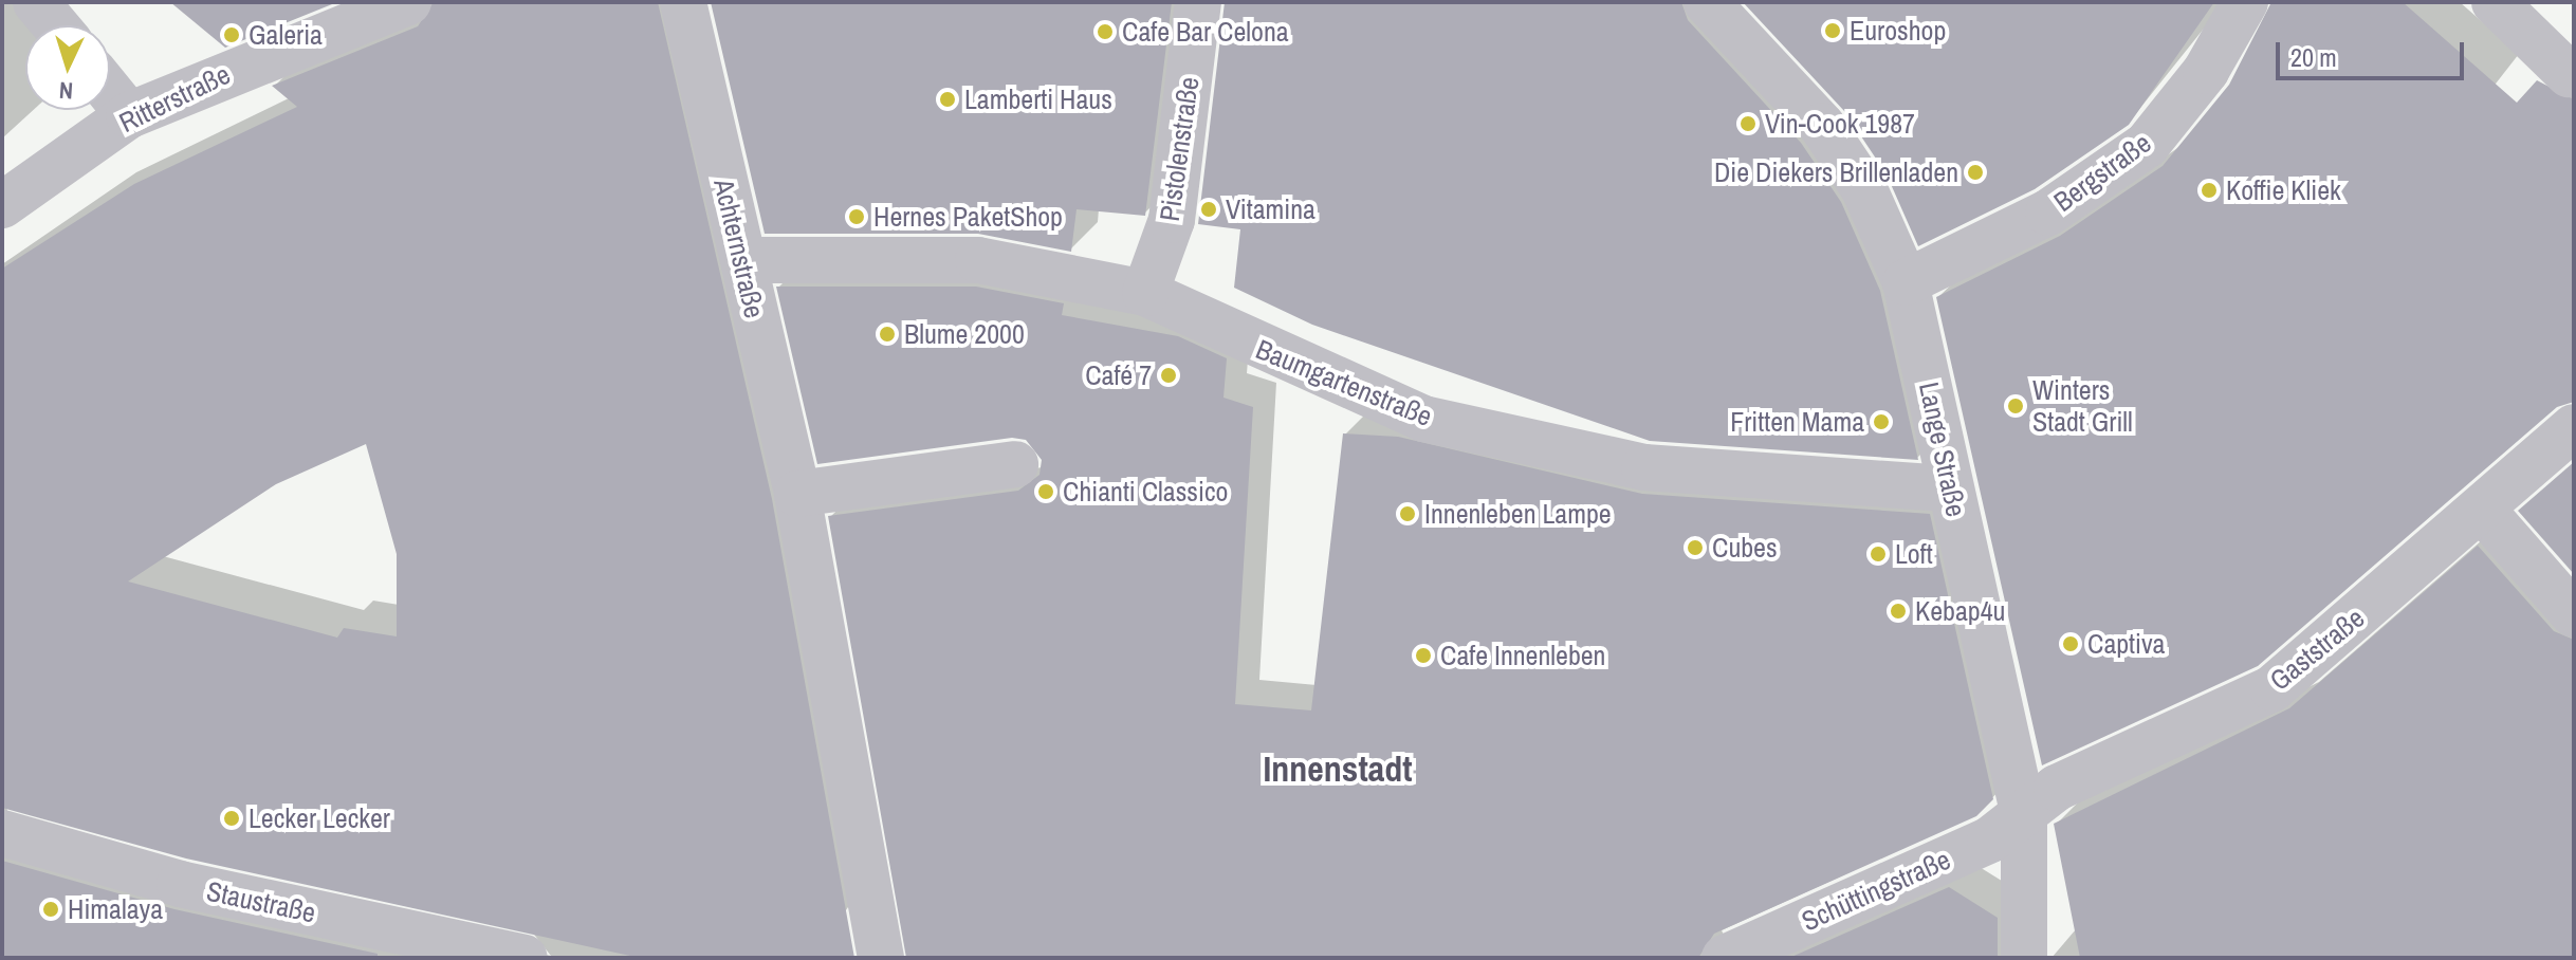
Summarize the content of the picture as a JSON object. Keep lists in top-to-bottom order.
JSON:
{
  "streets": {
    "street": [
      "Ritterstraße",
      "Pistolenstraße",
      "Bergstraße",
      "Achternstraße",
      "Baumgartenstraße",
      "Lange Straße",
      "Gaststraße",
      "Schüttingstraße",
      "Staustraße"
    ]
  },
  "crossings": [
    ["Pistolenstraße", "Baumgartenstraße"],
    ["Bergstraße", "Lange Straße"],
    ["Achternstraße", "Baumgartenstraße"],
    ["Baumgartenstraße", "Lange Straße"],
    ["Lange Straße", "Gaststraße"],
    ["Lange Straße", "Schüttingstraße"],
    ["Gaststraße", "Schüttingstraße"]
  ],
  "districts": ["Innenstadt"],
  "places": [
    "Euroshop",
    "Cafe Bar Celona",
    "Galeria",
    "Lamberti Haus",
    "Vin-Cook 1987",
    "Die Diekers Brillenladen",
    "Koffie Kliek",
    "Vitamina",
    "Hernes PaketShop",
    "Blume 2000",
    "Café 7",
    "Winters Stadt Grill",
    "Fritten Mama",
    "Chianti Classico",
    "Innenleben Lampe",
    "Cubes",
    "Loft",
    "Kebap4u",
    "Captiva",
    "Cafe Innenleben",
    "Lecker Lecker",
    "Himalaya"
  ],
  "scale_bar": "20 m",
  "north": "bottom"
}
